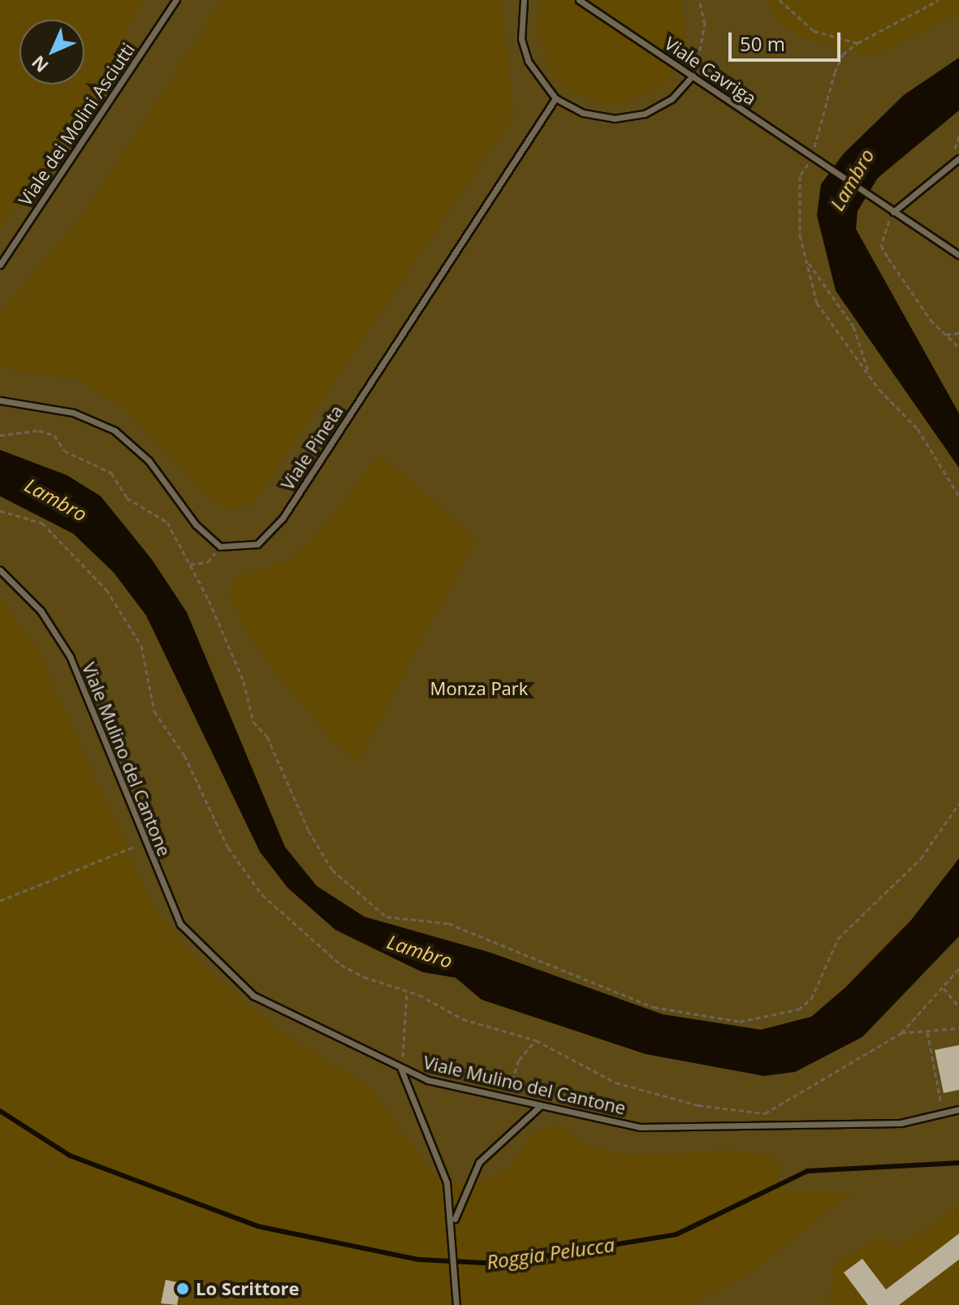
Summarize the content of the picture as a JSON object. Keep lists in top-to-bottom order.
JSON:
{
  "streets": {
    "lane": [
      "Viale Cavriga",
      "Viale dei Molini Asciutti",
      "Viale Pineta",
      "Viale Mulino del Cantone"
    ]
  },
  "water": ["Lambro", "Roggia Pelucca"],
  "parks": ["Monza Park"],
  "places": ["Lo Scrittore"],
  "scale_bar": "50 m",
  "north": "bottom left"
}
